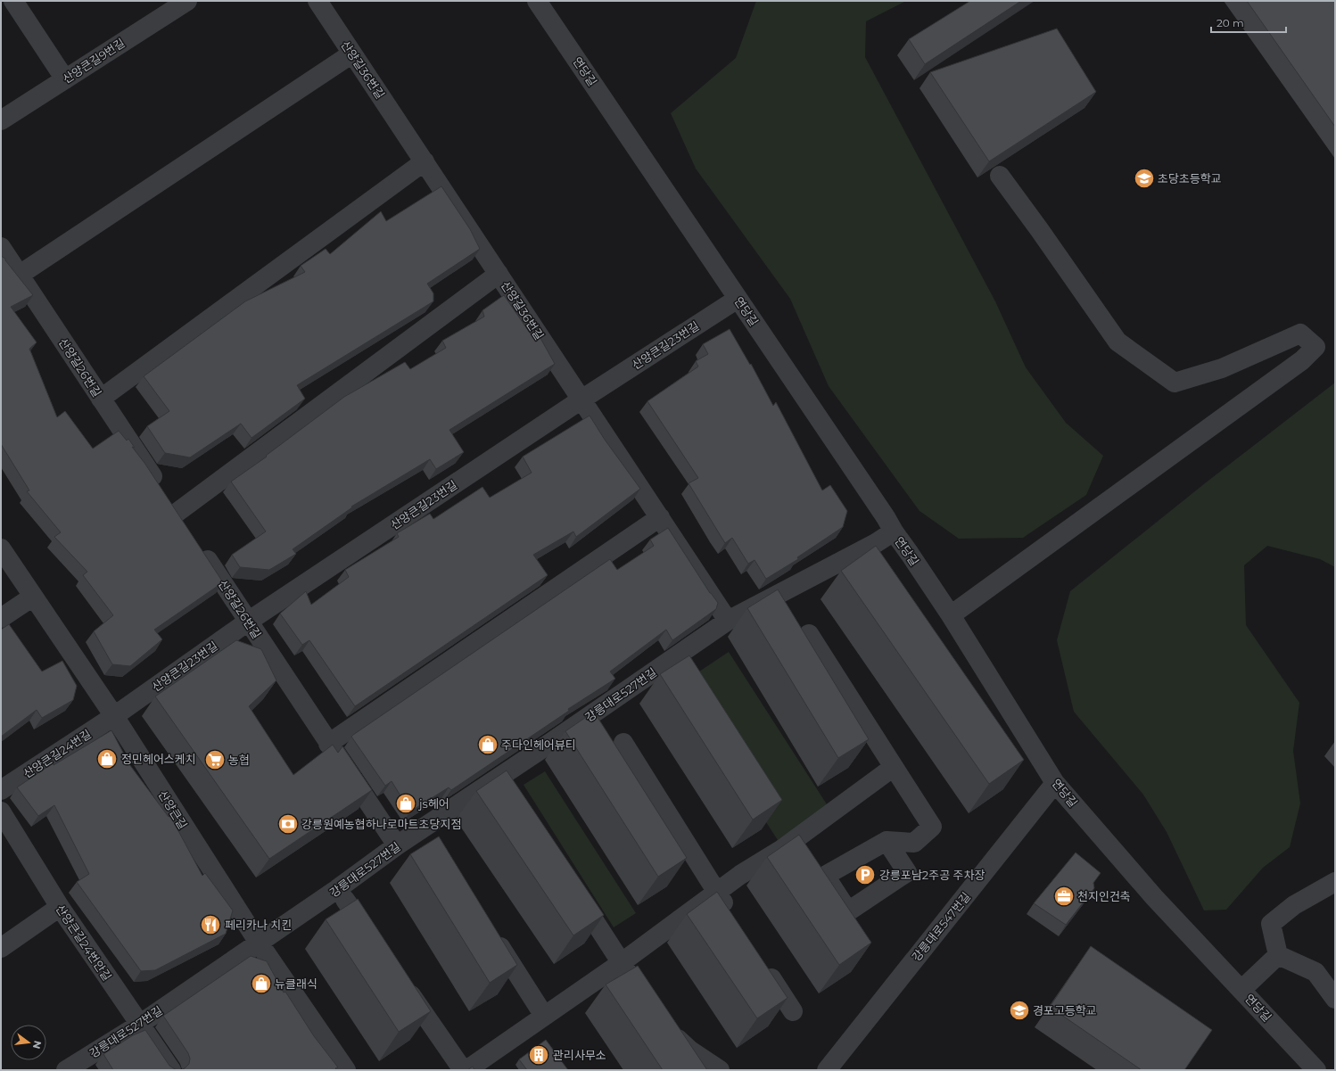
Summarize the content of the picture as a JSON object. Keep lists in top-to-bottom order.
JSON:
{
  "streets": {
    "street": [
      "산양큰길9번길",
      "산양길36번길",
      "연당길",
      "산양큰길23번길",
      "산양길26번길",
      "강릉대로527번길",
      "산양큰길24번길",
      "산양큰길",
      "강릉대로547번길",
      "산양큰길24번안길"
    ]
  },
  "crossings": [
    ["산양길36번길", "산양큰길23번길"],
    ["산양길36번길", "강릉대로527번길"],
    ["연당길", "산양큰길23번길"],
    ["연당길", "강릉대로527번길"],
    ["연당길", "강릉대로547번길"],
    ["산양큰길23번길", "산양길26번길"],
    ["산양큰길23번길", "산양큰길24번길"],
    ["산양큰길23번길", "산양큰길"],
    ["산양길26번길", "강릉대로527번길"],
    ["강릉대로527번길", "산양큰길"],
    ["강릉대로527번길", "산양큰길24번안길"],
    ["산양큰길24번길", "산양큰길"]
  ],
  "places": {
    "school or university": ["초당초등학교", "경포고등학교"],
    "shop": [
      "주다인헤어뷰티",
      "정민헤어스케치",
      "js헤어",
      "뉴클래식"
    ],
    "supermarket": ["농협"],
    "bank": ["강릉원예농협하나로마트초당지점"],
    "parking": ["강릉포남2주공 주차장"],
    "office": ["천지인건축"],
    "restaurant": ["페리카나 치킨"],
    "building": ["관리사무소"]
  },
  "scale_bar": "20 m",
  "north": "right"
}
